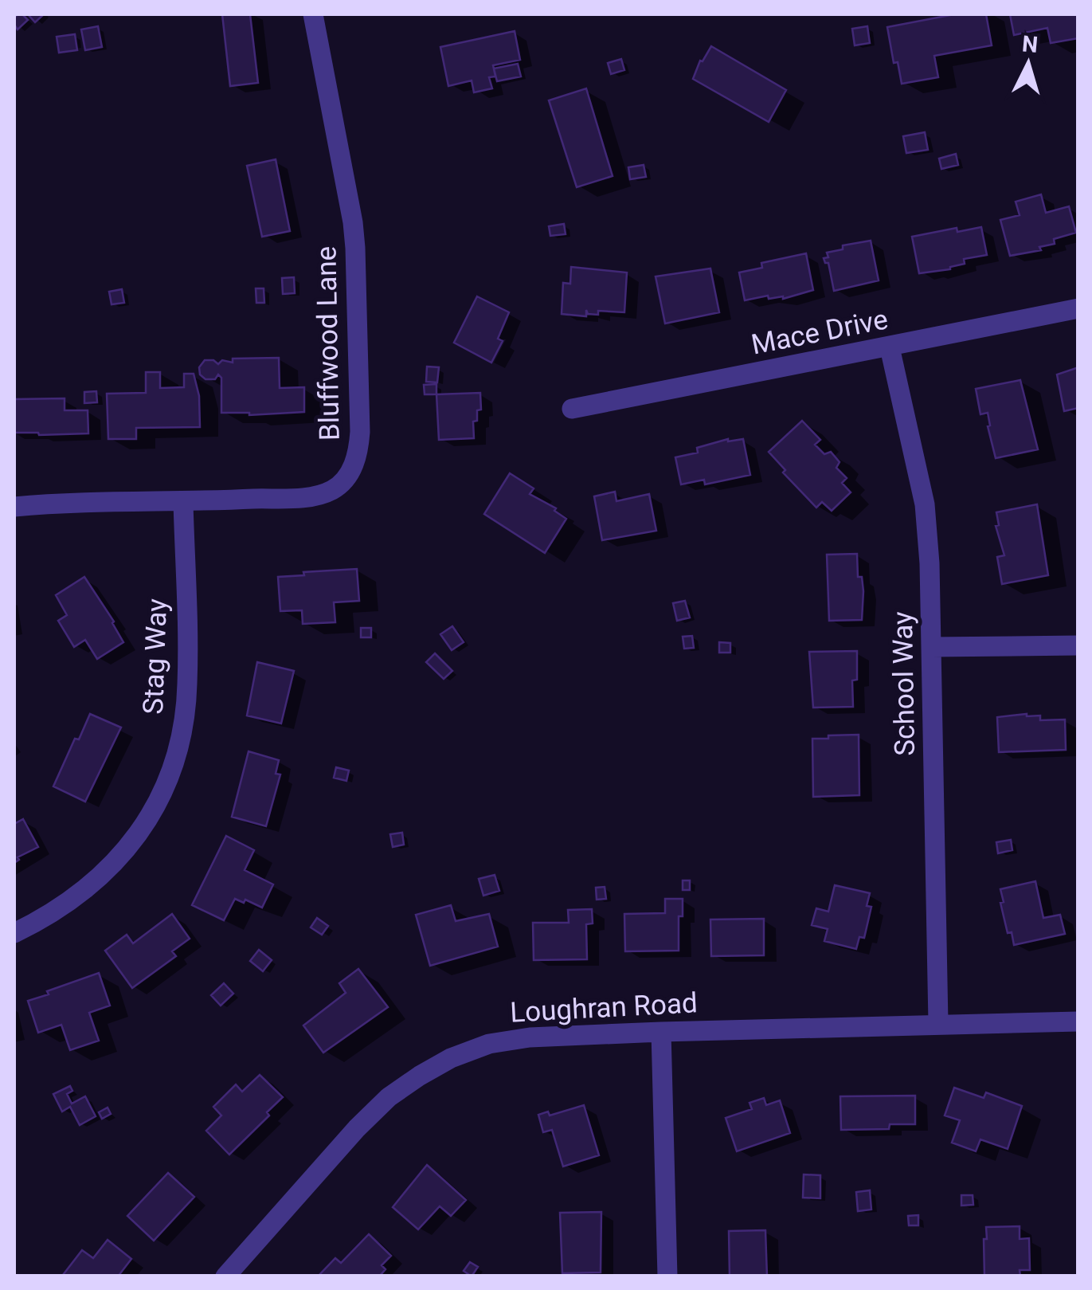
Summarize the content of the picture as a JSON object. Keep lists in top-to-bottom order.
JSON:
{
  "streets": {
    "street": [
      "Mace Drive",
      "Bluffwood Lane",
      "Stag Way",
      "School Way",
      "Loughran Road"
    ]
  },
  "crossings": [
    ["Mace Drive", "School Way"],
    ["Bluffwood Lane", "Stag Way"],
    ["School Way", "Loughran Road"]
  ],
  "north": "top"
}
